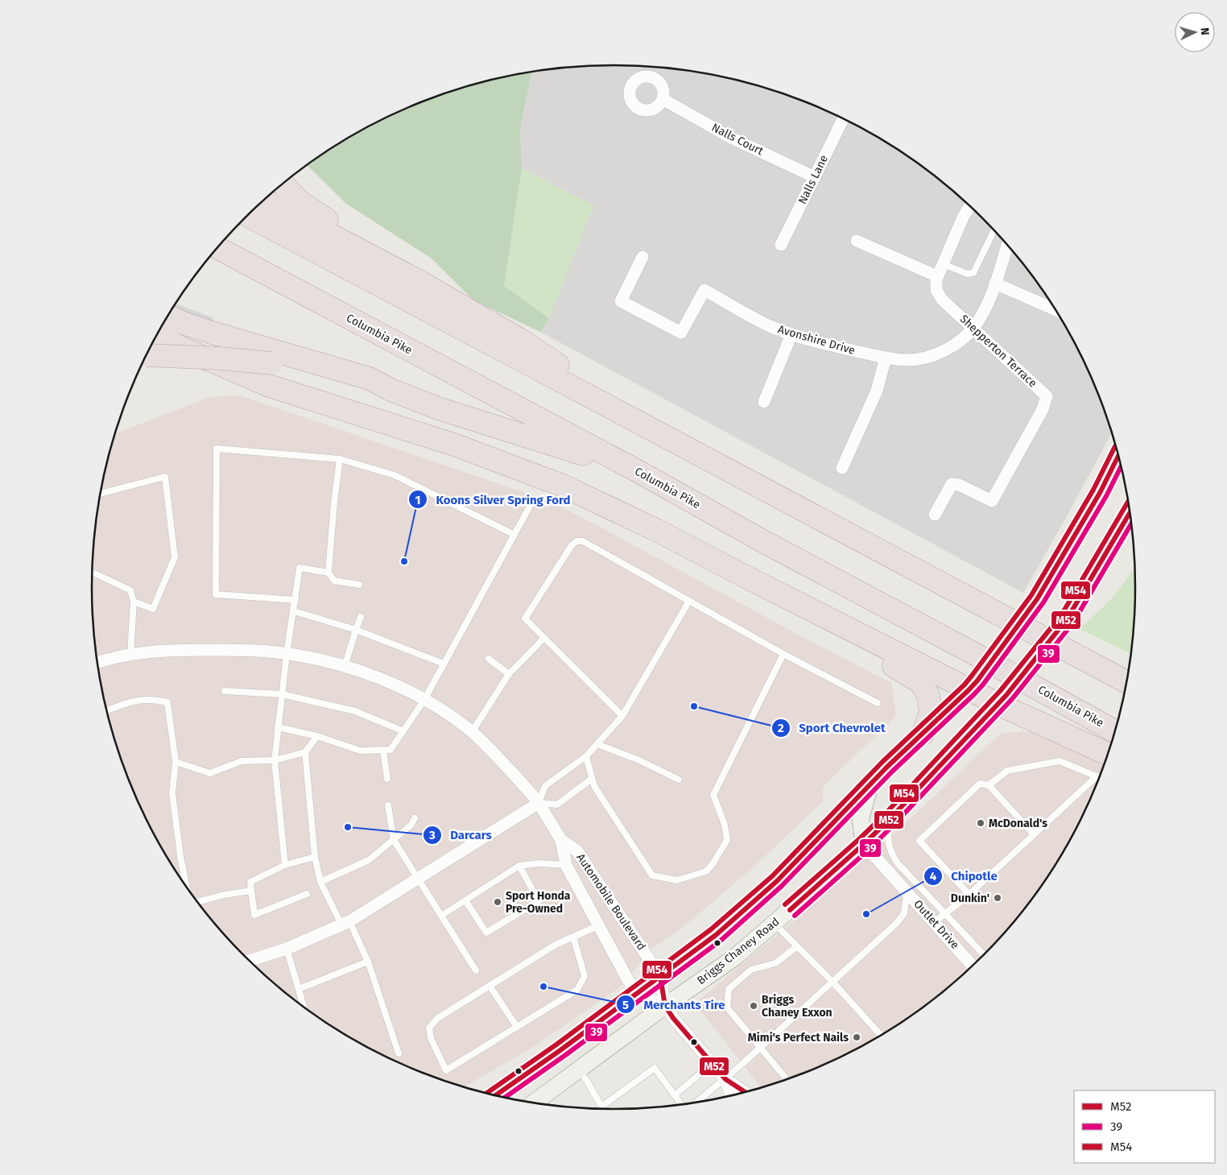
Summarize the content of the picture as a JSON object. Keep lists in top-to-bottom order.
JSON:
{
  "streets": {
    "highway": ["Columbia Pike"],
    "main road": ["Briggs Chaney Road"],
    "street": [
      "Nalls Court",
      "Nalls Lane",
      "Avonshire Drive",
      "Shepperton Terrace",
      "Automobile Boulevard",
      "Outlet Drive"
    ]
  },
  "crossings": [
    ["Nalls Court", "Nalls Lane"],
    ["Avonshire Drive", "Shepperton Terrace"],
    ["Automobile Boulevard", "Briggs Chaney Road"],
    ["Outlet Drive", "Briggs Chaney Road"]
  ],
  "places": [
    "Koons Silver Spring Ford",
    "Sport Chevrolet",
    "McDonald's",
    "Darcars",
    "Dunkin'",
    "Sport Honda Pre-Owned",
    "Chipotle",
    "Merchants Tire",
    "Briggs Chaney Exxon",
    "Mimi's Perfect Nails"
  ],
  "lines": ["transit line M54", "transit line M52", "transit line 39"],
  "legend": ["M52", "39", "M54"],
  "north": "right"
}
